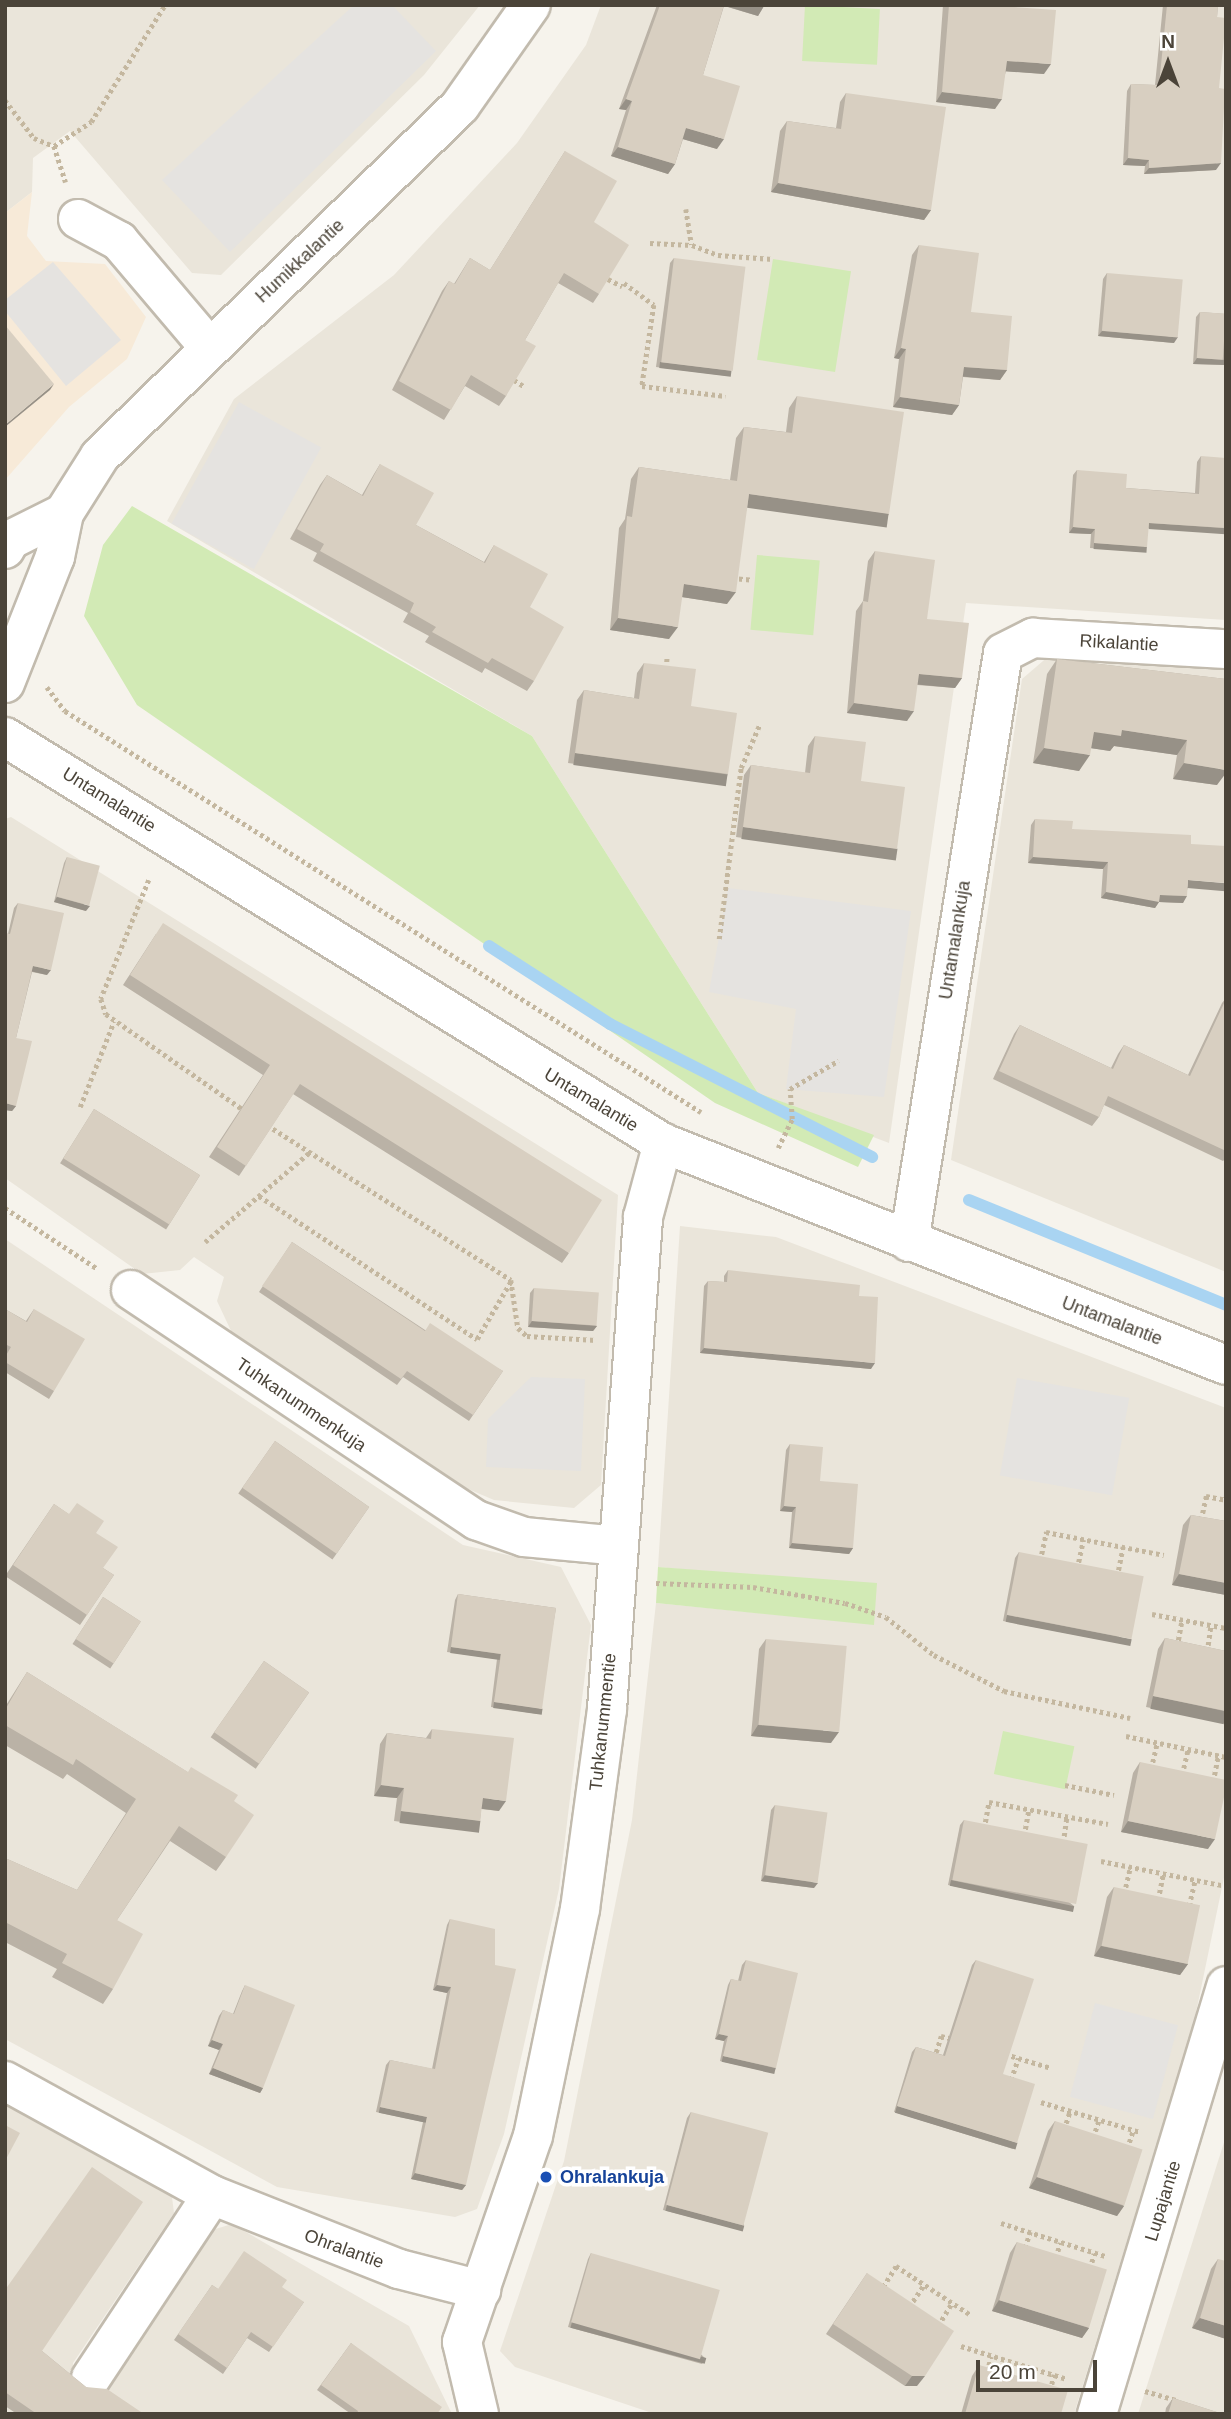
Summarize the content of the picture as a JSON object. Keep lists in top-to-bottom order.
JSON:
{
  "streets": {
    "street": [
      "Humikkalantie",
      "Rikalantie",
      "Untamalantie",
      "Untamalankuja",
      "Tuhkanummenkuja",
      "Tuhkanummentie",
      "Lupajantie",
      "Ohralantie"
    ]
  },
  "crossings": [
    ["Rikalantie", "Untamalankuja"],
    ["Untamalantie", "Untamalankuja"],
    ["Untamalantie", "Tuhkanummentie"],
    ["Tuhkanummenkuja", "Tuhkanummentie"],
    ["Tuhkanummentie", "Ohralantie"]
  ],
  "places": ["Ohralankuja"],
  "scale_bar": "20 m",
  "north": "top"
}
